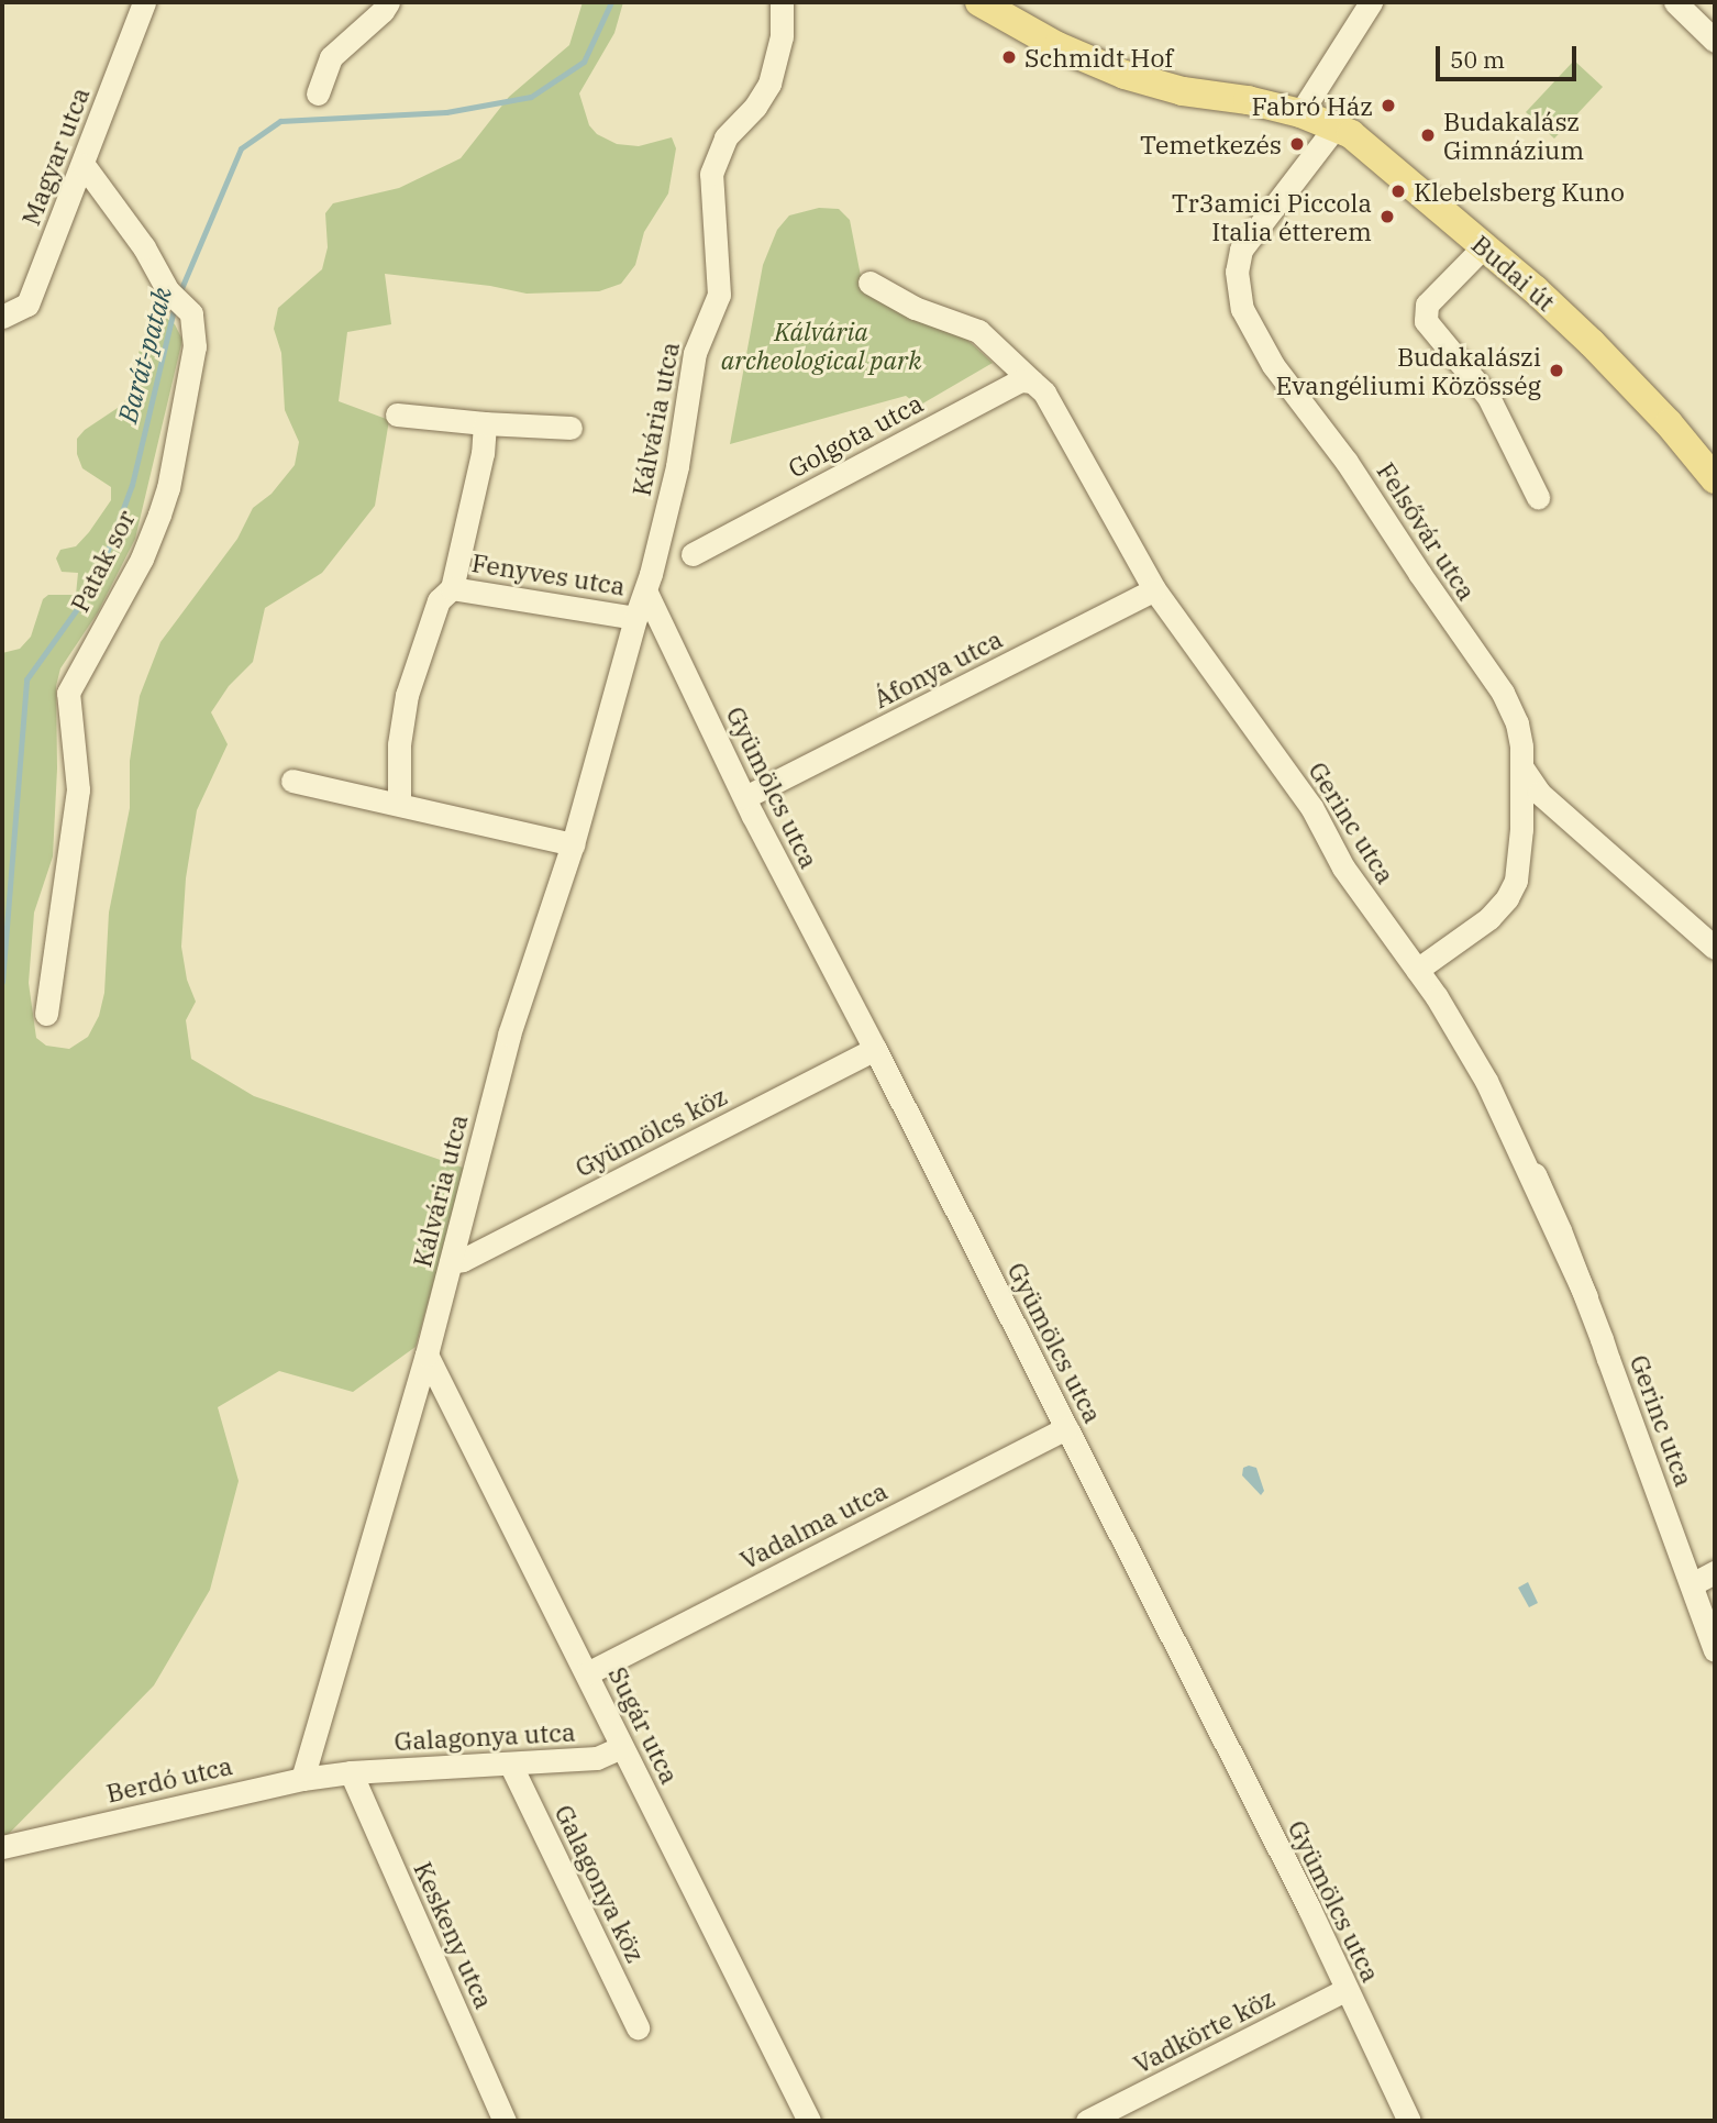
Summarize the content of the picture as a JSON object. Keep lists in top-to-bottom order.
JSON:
{
  "streets": {
    "main road": ["Budai út"],
    "street": [
      "Magyar utca",
      "Kálvária utca",
      "Golgota utca",
      "Felsővár utca",
      "Patak sor",
      "Fenyves utca",
      "Áfonya utca",
      "Gyümölcs utca",
      "Gerinc utca",
      "Gyümölcs köz",
      "Vadalma utca",
      "Sugár utca",
      "Galagonya utca",
      "Berdó utca",
      "Galagonya köz",
      "Keskeny utca",
      "Vadkörte köz"
    ]
  },
  "crossings": [
    ["Magyar utca", "Patak sor"],
    ["Budai út", "Felsővár utca"],
    ["Kálvária utca", "Fenyves utca"],
    ["Kálvária utca", "Gyümölcs utca"],
    ["Kálvária utca", "Gyümölcs köz"],
    ["Kálvária utca", "Sugár utca"],
    ["Kálvária utca", "Berdó utca"],
    ["Golgota utca", "Gerinc utca"],
    ["Felsővár utca", "Gerinc utca"],
    ["Áfonya utca", "Gyümölcs utca"],
    ["Áfonya utca", "Gerinc utca"],
    ["Gyümölcs utca", "Gyümölcs köz"],
    ["Gyümölcs utca", "Vadalma utca"],
    ["Gyümölcs utca", "Vadkörte köz"],
    ["Vadalma utca", "Sugár utca"],
    ["Sugár utca", "Galagonya utca"],
    ["Galagonya utca", "Berdó utca"],
    ["Galagonya utca", "Galagonya köz"],
    ["Galagonya utca", "Keskeny utca"],
    ["Berdó utca", "Keskeny utca"]
  ],
  "water": ["Barát-patak"],
  "parks": ["Kálvária archeological park"],
  "places": [
    "Schmidt Hof",
    "Fabró Ház",
    "Budakalász Gimnázium",
    "Temetkezés",
    "Klebelsberg Kuno",
    "Tr3amici Piccola Italia étterem",
    "Budakalászi Evangéliumi Közösség"
  ],
  "scale_bar": "50 m"
}
